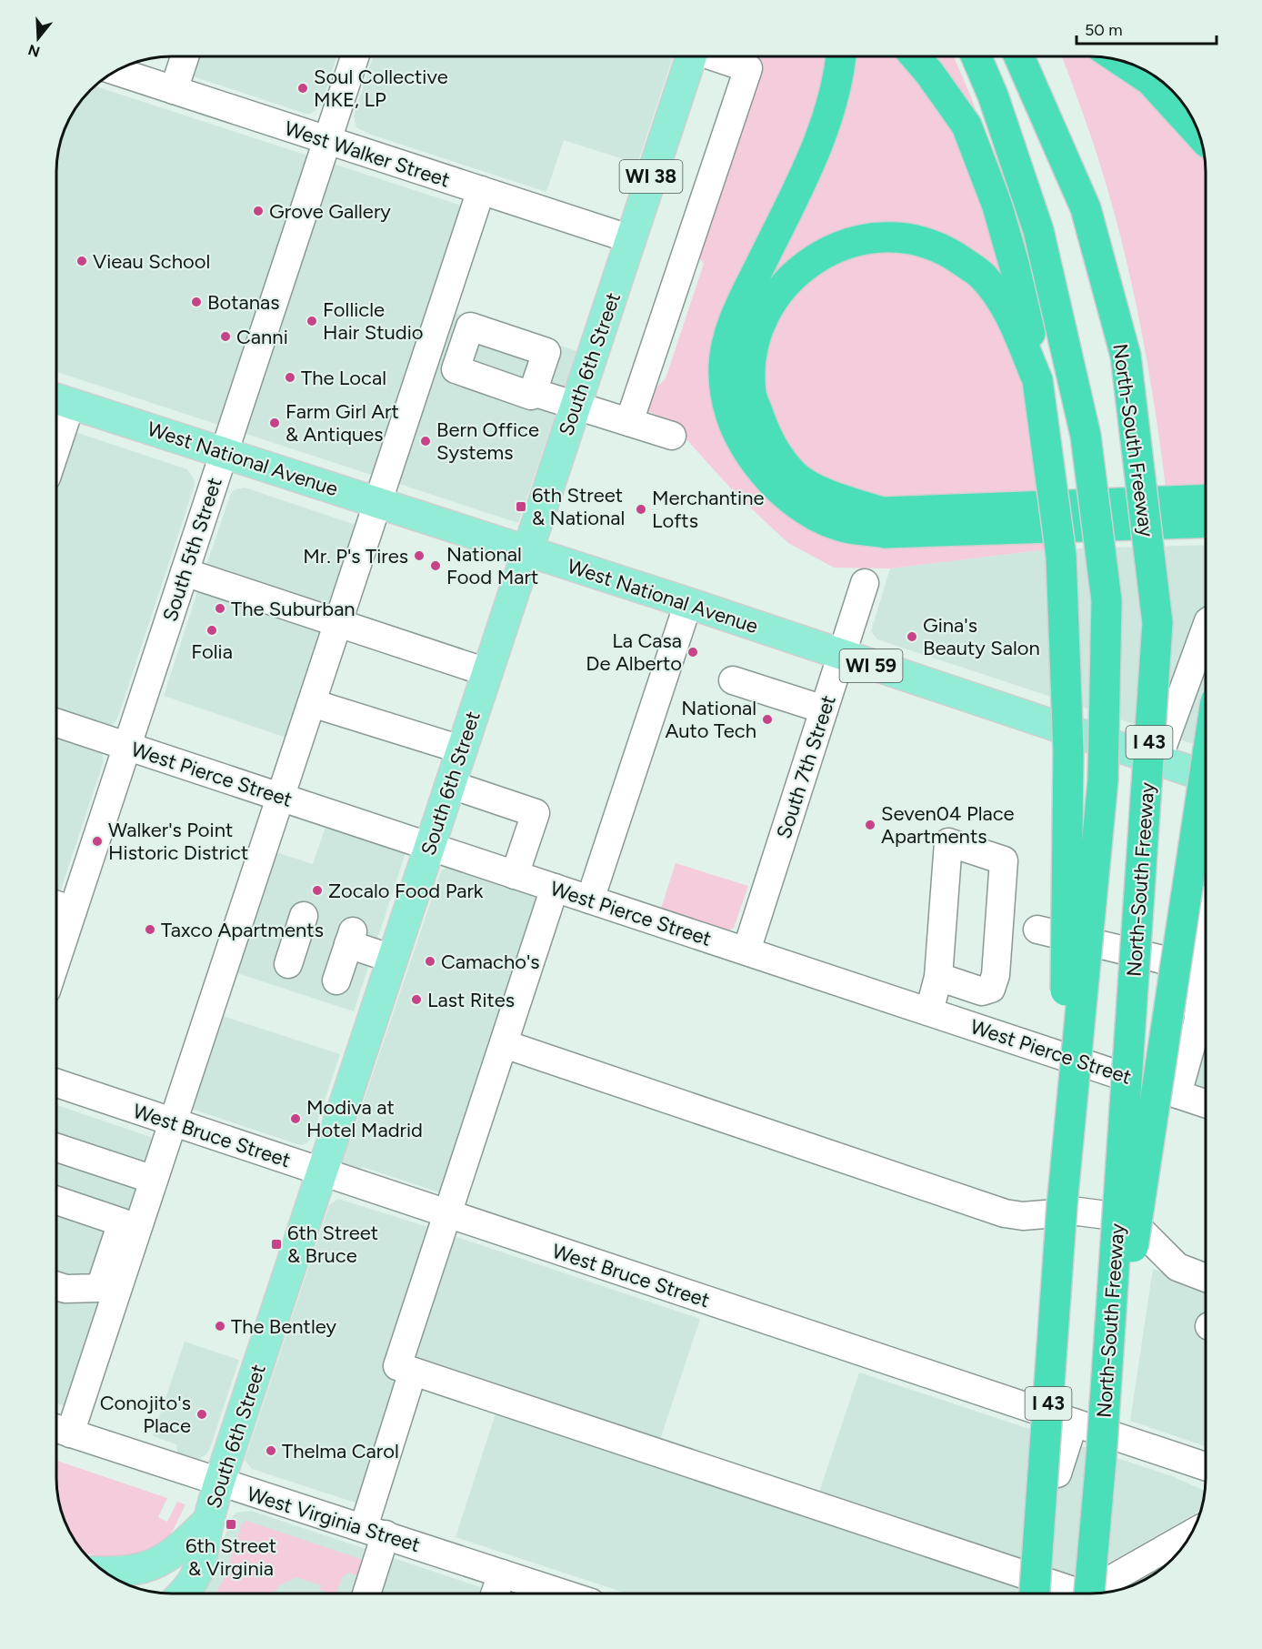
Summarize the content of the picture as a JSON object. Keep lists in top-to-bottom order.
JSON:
{
  "streets": {
    "highway": ["North-South Freeway", "I 43"],
    "main road": [
      "WI 38",
      "South 6th Street",
      "West National Avenue",
      "WI 59"
    ],
    "street": [
      "West Walker Street",
      "South 5th Street",
      "South 7th Street",
      "West Pierce Street",
      "West Bruce Street",
      "West Virginia Street"
    ]
  },
  "crossings": [
    ["West Walker Street", "South 6th Street"],
    ["West Walker Street", "South 5th Street"],
    ["South 6th Street", "West National Avenue"],
    ["South 6th Street", "West Pierce Street"],
    ["South 6th Street", "West Bruce Street"],
    ["South 6th Street", "West Virginia Street"],
    ["West National Avenue", "South 5th Street"],
    ["West National Avenue", "South 7th Street"],
    ["South 5th Street", "West Pierce Street"],
    ["South 7th Street", "West Pierce Street"]
  ],
  "places": {
    "other": [
      "Soul Collective MKE, LP",
      "Grove Gallery",
      "Vieau School",
      "Botanas",
      "Follicle Hair Studio",
      "Canni",
      "The Local",
      "Farm Girl Art & Antiques",
      "Bern Office Systems",
      "Merchantine Lofts",
      "Mr. P's Tires",
      "National Food Mart",
      "The Suburban",
      "Folia",
      "Gina's Beauty Salon",
      "La Casa De Alberto",
      "National Auto Tech",
      "Seven04 Place Apartments",
      "Walker's Point Historic District",
      "Zocalo Food Park",
      "Taxco Apartments",
      "Camacho's",
      "Last Rites",
      "Modiva at Hotel Madrid",
      "The Bentley",
      "Conojito's Place",
      "Thelma Carol"
    ],
    "transit": ["6th Street & National", "6th Street & Bruce", "6th Street & Virginia"]
  },
  "scale_bar": "50 m",
  "north": "bottom"
}
